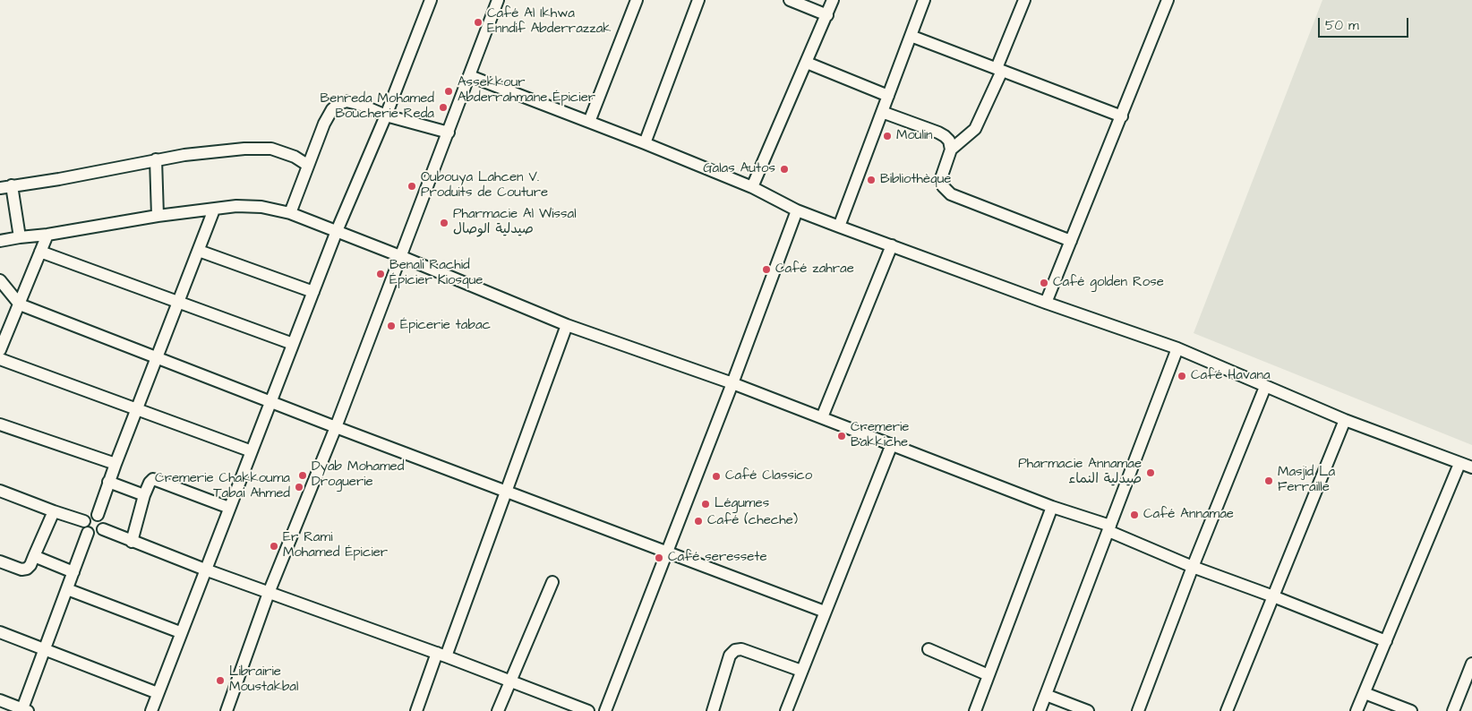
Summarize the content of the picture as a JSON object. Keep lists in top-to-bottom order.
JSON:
{
  "places": [
    "Café Al Ikhwa Enndif Abderrazzak",
    "Assekkour Abderrahmane Épicier",
    "Benreda Mohamed Boucherie Reda",
    "Moulin",
    "Galas Autos",
    "Bibliothèque",
    "Oubouya Lahcen V. Produits de Couture",
    "Pharmacie Al Wissal صيدلية الوصال",
    "Café zahrae",
    "Benali Rachid Épicier Kiosque",
    "Café golden Rose",
    "Épicerie tabac",
    "Café Havana",
    "Cremerie Bakkiche",
    "Pharmacie Annamae صيدلية النماء",
    "Dyab Mohamed Droguerie",
    "Café Classico",
    "Masjid La Ferraille",
    "Cremerie Chakkouma Tabai Ahmed",
    "Légumes",
    "Café Annamae",
    "Café (cheche)",
    "Er Rami Mohamed Épicier",
    "Café seressete",
    "Librairie Moustakbal"
  ],
  "scale_bar": "50 m"
}
